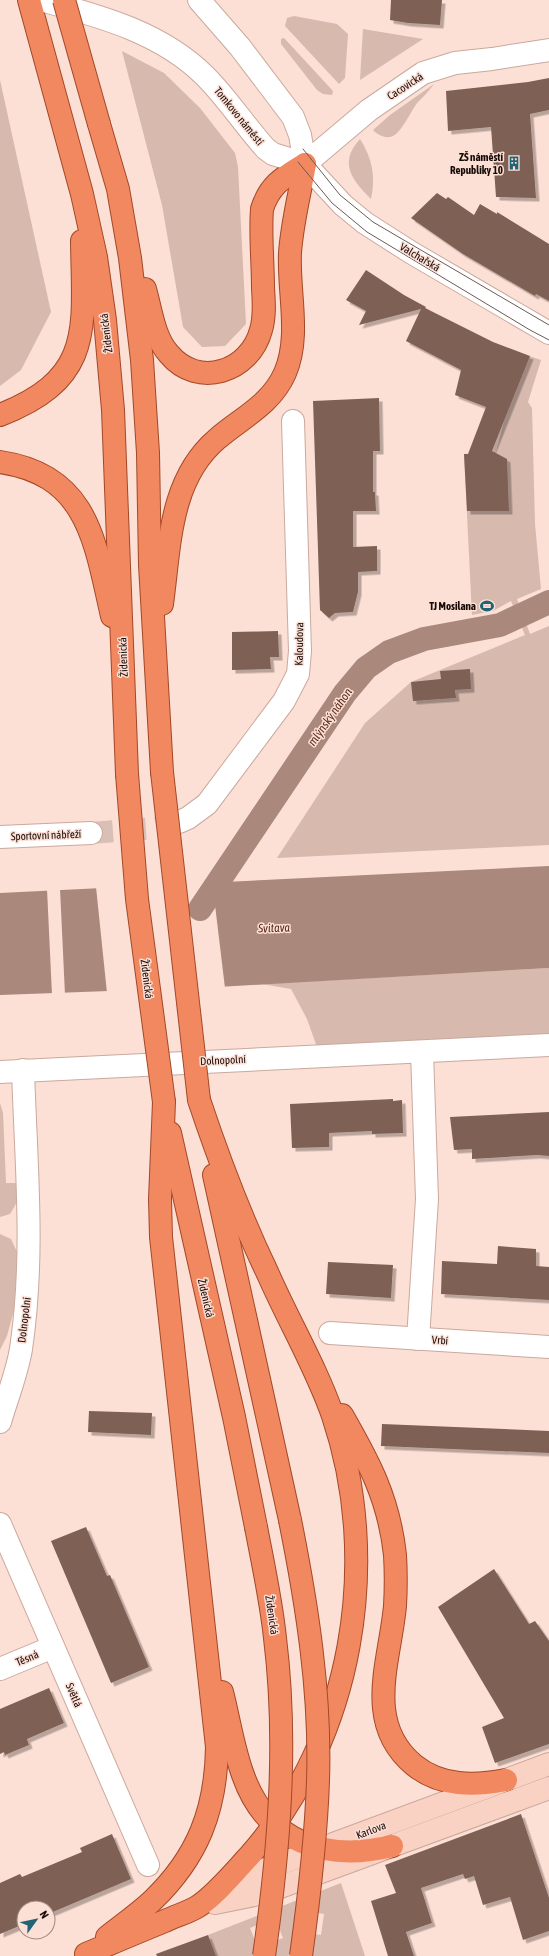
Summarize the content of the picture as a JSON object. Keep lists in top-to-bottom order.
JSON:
{
  "streets": {
    "highway": ["Židenická", "Karlova"],
    "street": [
      "Cacovická",
      "Tomkovo náměstí",
      "Valchařská",
      "Kaloudova",
      "Sportovní nábřeží",
      "Dolnopolní",
      "Vrbí",
      "Těsná",
      "Světlá"
    ]
  },
  "crossings": [
    ["Cacovická", "Tomkovo náměstí"],
    ["Cacovická", "Valchařská"],
    ["Tomkovo náměstí", "Valchařská"],
    ["Těsná", "Světlá"]
  ],
  "water": ["mlýnský náhon", "Svitava"],
  "places": {
    "building": ["ZŠ náměstí Republiky 10"],
    "sports": ["TJ Mosilana"]
  },
  "north": "top right"
}
